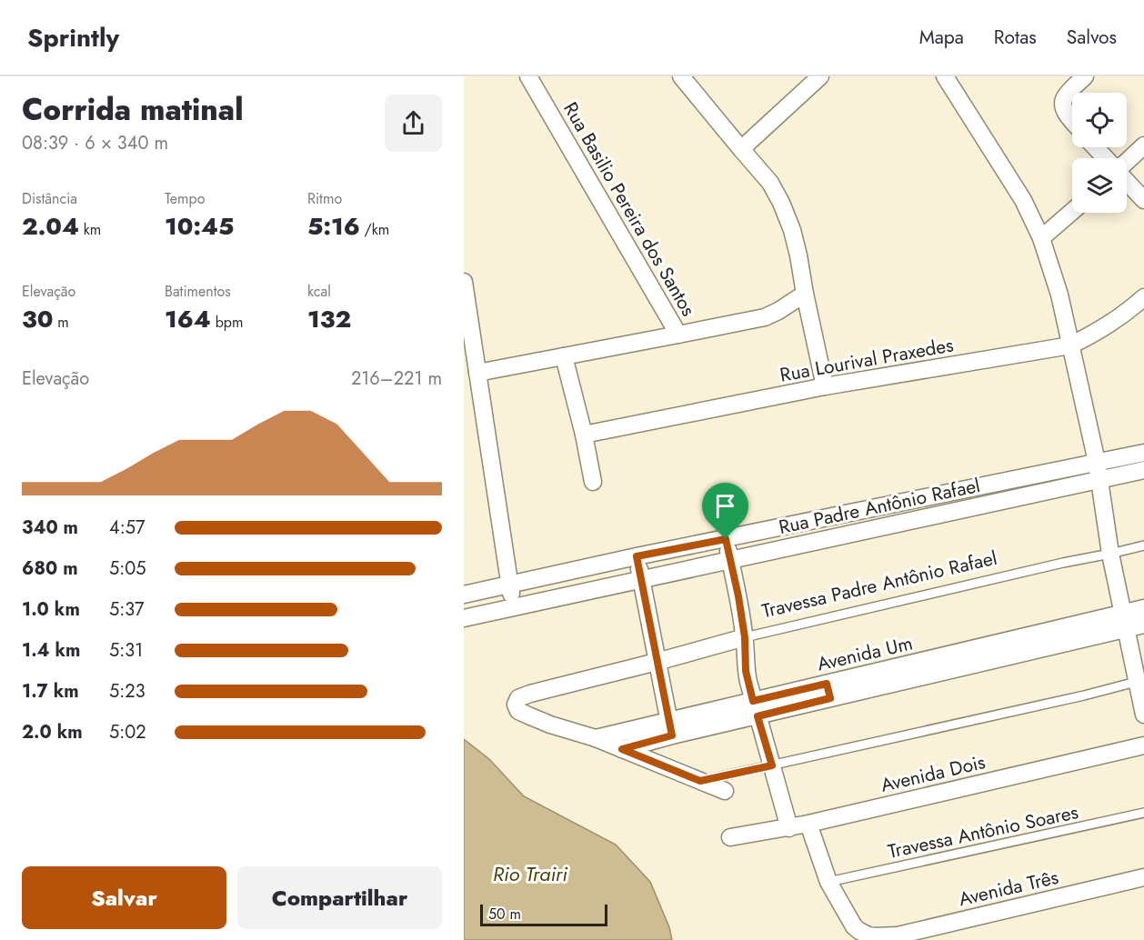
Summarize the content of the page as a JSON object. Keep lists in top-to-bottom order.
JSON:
{
  "streets": {
    "street": [
      "Rua Basilio Pereira dos Santos",
      "Rua Lourival Praxedes",
      "Rua Padre Antônio Rafael",
      "Travessa Padre Antônio Rafael",
      "Avenida Um",
      "Avenida Dois",
      "Avenida Três"
    ],
    "lane": ["Travessa Antônio Soares"]
  },
  "crossings": [
    ["Travessa Padre Antônio Rafael", "Avenida Um"]
  ],
  "water": ["Rio Trairi"],
  "scale_bar": "50 m",
  "page": {
    "header": "Sprintly",
    "nav": ["Mapa", "Rotas", "Salvos"],
    "heading": ["Corrida matinal", "08:39 · 6 × 340 m"],
    "stats": [
      ["Distância", "2.04 km"],
      ["Tempo", "10:45"],
      ["Ritmo", "5:16 /km"],
      ["Elevação", "30 m"],
      ["Batimentos", "164 bpm"],
      ["kcal", "132"]
    ],
    "chart": ["Elevação", "216–221 m"],
    "list": [
      {
        "name": "340 m",
        "note": "4:57"
      },
      {
        "name": "680 m",
        "note": "5:05"
      },
      {
        "name": "1.0 km",
        "note": "5:37"
      },
      {
        "name": "1.4 km",
        "note": "5:31"
      },
      {
        "name": "1.7 km",
        "note": "5:23"
      },
      {
        "name": "2.0 km",
        "note": "5:02"
      }
    ],
    "buttons": ["Salvar", "Compartilhar"],
    "scale": "50 m"
  }
}
